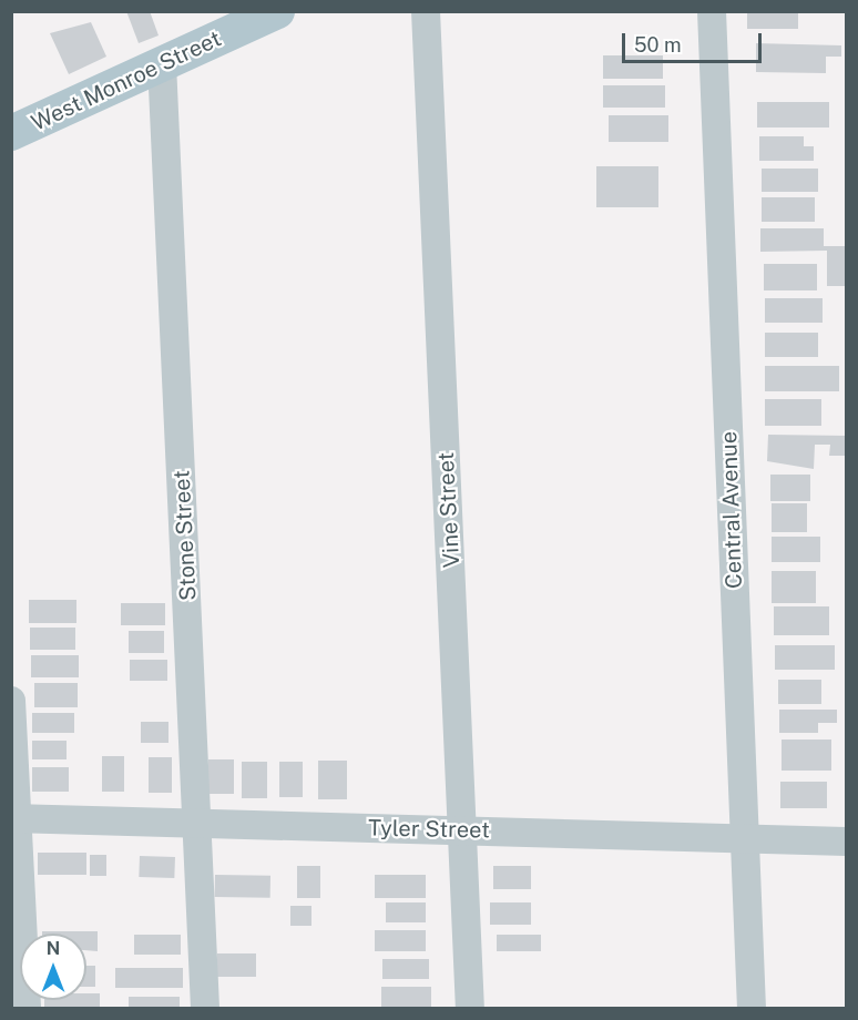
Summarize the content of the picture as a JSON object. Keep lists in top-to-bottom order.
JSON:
{
  "streets": {
    "main road": ["West Monroe Street"],
    "street": [
      "Vine Street",
      "Central Avenue",
      "Stone Street",
      "Tyler Street"
    ]
  },
  "crossings": [
    ["West Monroe Street", "Stone Street"],
    ["Vine Street", "Tyler Street"],
    ["Central Avenue", "Tyler Street"],
    ["Stone Street", "Tyler Street"]
  ],
  "scale_bar": "50 m",
  "north": "top"
}
